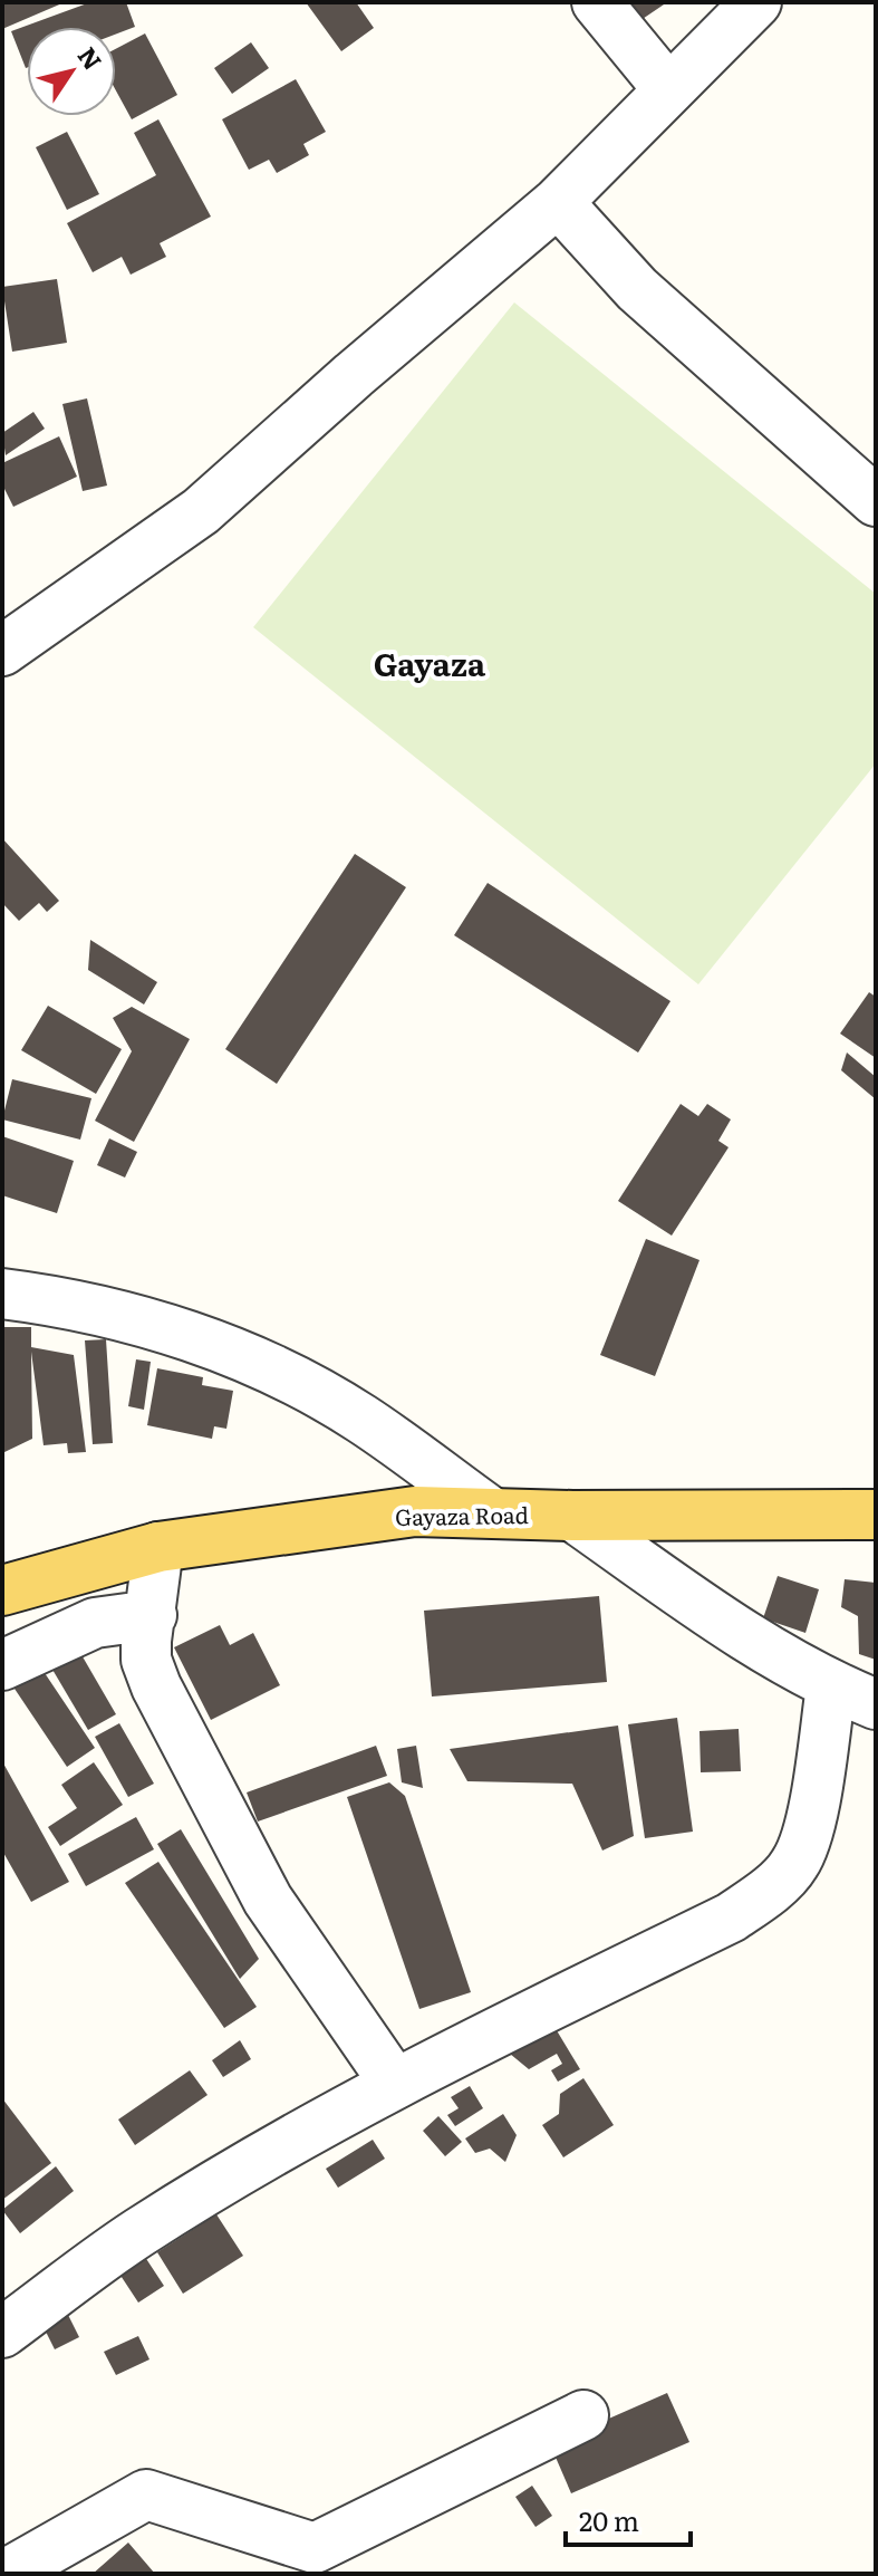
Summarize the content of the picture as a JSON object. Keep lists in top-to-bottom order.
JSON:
{
  "streets": {
    "main road": ["Gayaza Road"]
  },
  "districts": ["Gayaza"],
  "scale_bar": "20 m",
  "north": "top right"
}
